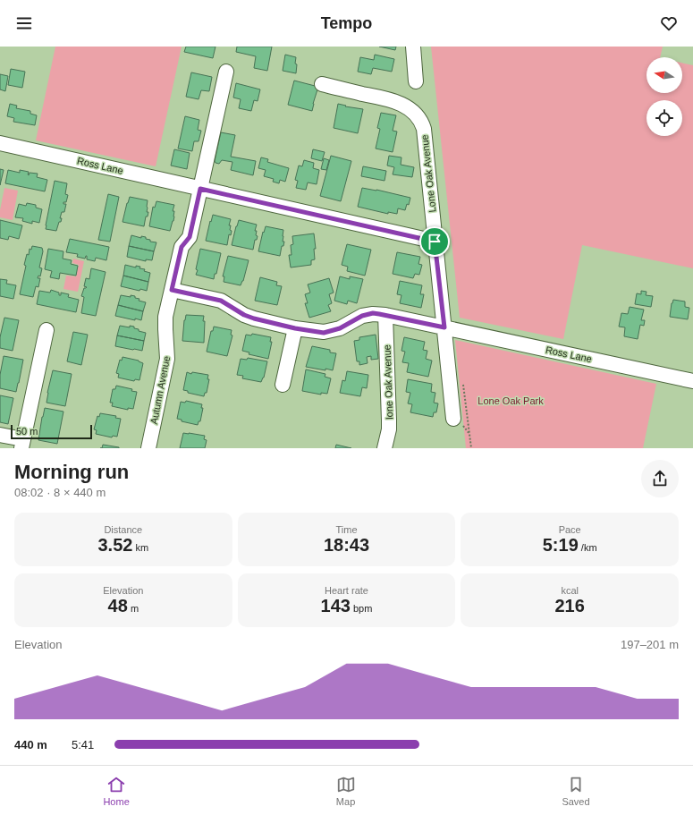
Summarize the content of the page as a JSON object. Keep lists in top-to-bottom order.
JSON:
{
  "streets": {
    "street": [
      "Ross Lane",
      "Lone Oak Avenue",
      "lone Oak Avenue",
      "Autumn Avenue"
    ]
  },
  "crossings": [
    ["Ross Lane", "Lone Oak Avenue"],
    ["Ross Lane", "lone Oak Avenue"],
    ["Ross Lane", "Autumn Avenue"]
  ],
  "parks": ["Lone Oak Park"],
  "scale_bar": "50 m",
  "north": "left",
  "page": {
    "header": "Tempo",
    "scale": "50 m",
    "heading": ["Morning run", "08:02 · 8 × 440 m"],
    "stats": [
      ["Distance", "3.52 km"],
      ["Time", "18:43"],
      ["Pace", "5:19 /km"],
      ["Elevation", "48 m"],
      ["Heart rate", "143 bpm"],
      ["kcal", "216"]
    ],
    "chart": ["Elevation", "197–201 m"],
    "list": [
      {
        "name": "440 m",
        "note": "5:41"
      }
    ],
    "tabs": ["Home", "Map", "Saved"]
  }
}
